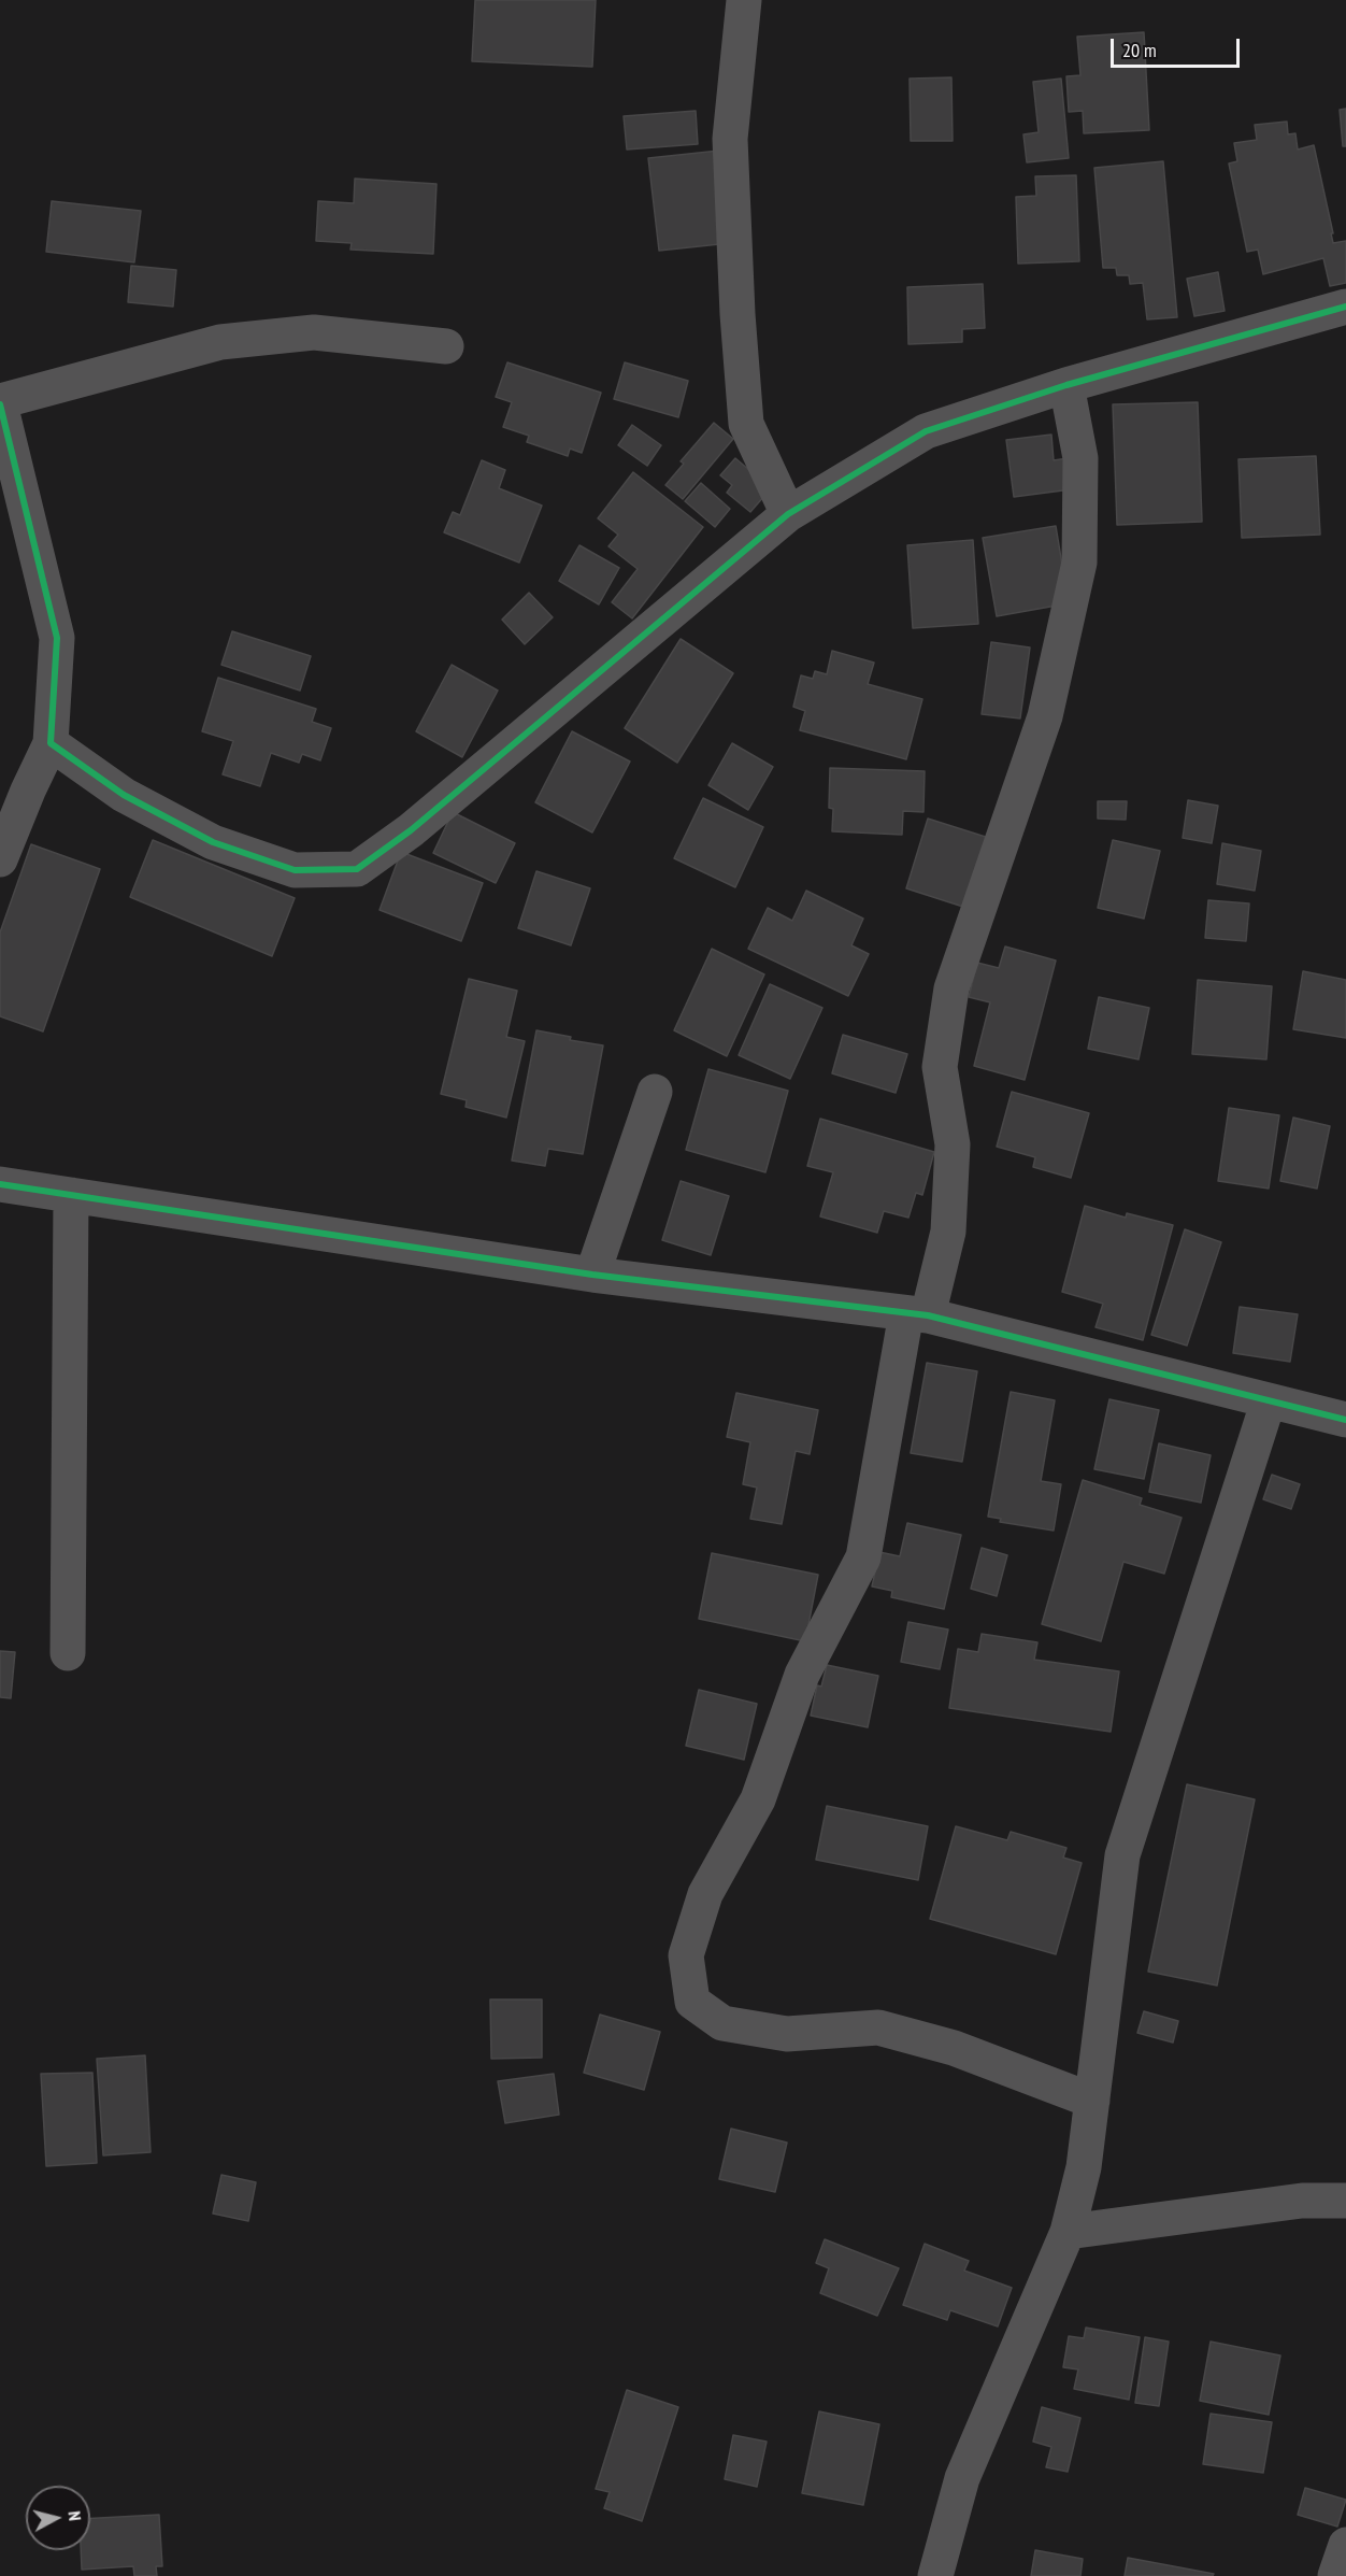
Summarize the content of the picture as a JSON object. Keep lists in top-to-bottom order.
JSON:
{
  "scale_bar": "20 m",
  "north": "right"
}
